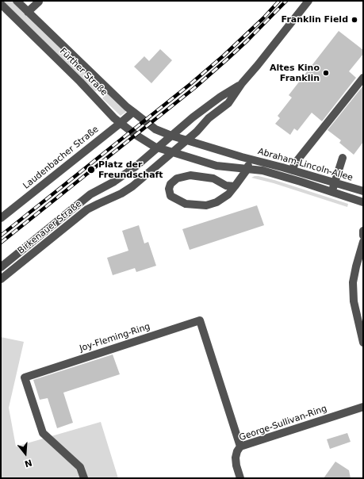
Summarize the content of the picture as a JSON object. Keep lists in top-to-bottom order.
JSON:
{
  "streets": {
    "street": [
      "Fürther Straße",
      "Laudenbacher Straße",
      "Abraham-Lincoln-Allee",
      "Birkenauer Straße",
      "Joy-Fleming-Ring",
      "George-Sullivan-Ring"
    ]
  },
  "crossings": [
    ["Fürther Straße", "Laudenbacher Straße"],
    ["Fürther Straße", "Abraham-Lincoln-Allee"],
    ["Fürther Straße", "Birkenauer Straße"],
    ["Abraham-Lincoln-Allee", "Birkenauer Straße"],
    ["Joy-Fleming-Ring", "George-Sullivan-Ring"]
  ],
  "places": ["Franklin Field", "Altes Kino Franklin", "Platz der Freundschaft"],
  "north": "bottom"
}
